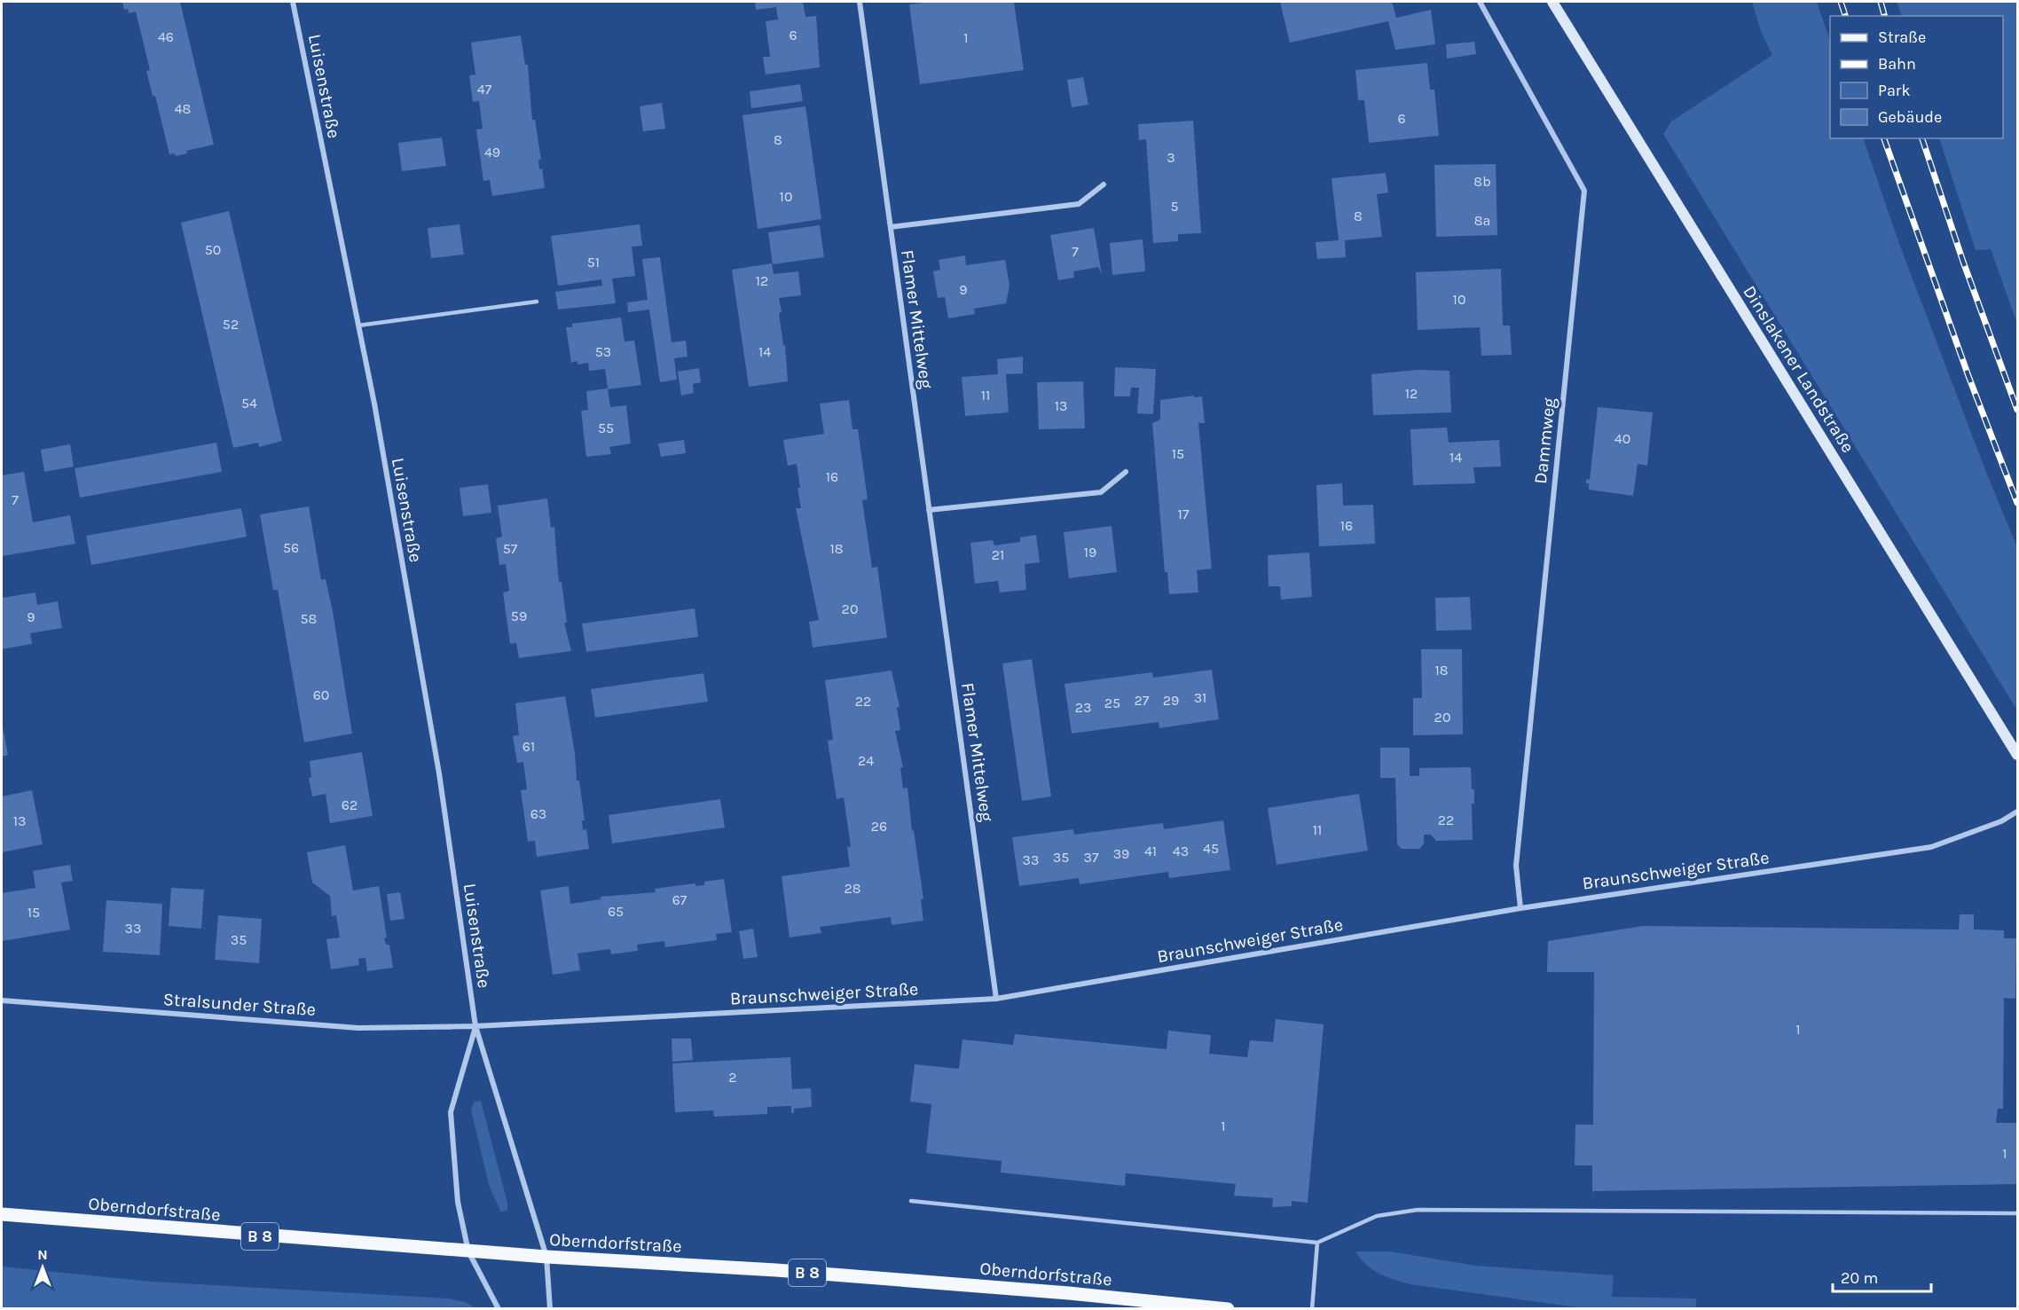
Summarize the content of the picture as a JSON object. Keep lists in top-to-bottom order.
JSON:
{
  "streets": {
    "main road": ["Dinslakener Landstraße", "Oberndorfstraße", "B 8"],
    "street": [
      "Luisenstraße",
      "Flamer Mittelweg",
      "Dammweg",
      "Braunschweiger Straße",
      "Stralsunder Straße"
    ]
  },
  "crossings": [
    ["Luisenstraße", "Braunschweiger Straße"],
    ["Luisenstraße", "Stralsunder Straße"],
    ["Luisenstraße", "Oberndorfstraße"],
    ["Flamer Mittelweg", "Braunschweiger Straße"],
    ["Dammweg", "Braunschweiger Straße"],
    ["Braunschweiger Straße", "Stralsunder Straße"]
  ],
  "house_numbers": [
    "6",
    "46",
    "1",
    "47",
    "48",
    "6",
    "8",
    "49",
    "3",
    "8b",
    "10",
    "5",
    "8",
    "8a",
    "50",
    "7",
    "51",
    "12",
    "9",
    "10",
    "52",
    "53",
    "14",
    "12",
    "11",
    "54",
    "13",
    "55",
    "40",
    "15",
    "14",
    "16",
    "7",
    "17",
    "16",
    "56",
    "57",
    "18",
    "19",
    "21",
    "20",
    "59",
    "9",
    "58",
    "18",
    "60",
    "31",
    "27",
    "29",
    "22",
    "25",
    "23",
    "20",
    "61",
    "24",
    "62",
    "63",
    "22",
    "13",
    "26",
    "11",
    "45",
    "41",
    "43",
    "39",
    "35",
    "37",
    "33",
    "28",
    "67",
    "65",
    "15",
    "33",
    "35",
    "1",
    "2",
    "1",
    "1"
  ],
  "legend": [
    "Straße",
    "Bahn",
    "Park",
    "Gebäude"
  ],
  "scale_bar": "20 m",
  "north": "top"
}
